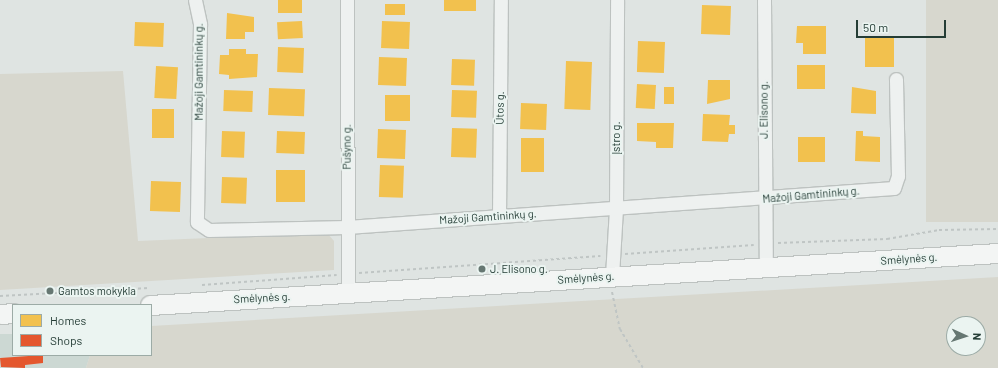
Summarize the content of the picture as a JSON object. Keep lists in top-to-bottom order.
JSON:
{
  "streets": {
    "highway": ["Smėlynės g."],
    "street": [
      "Mažoji Gamtininkų g.",
      "Ūtos g.",
      "J. Elisono g.",
      "Įstro g.",
      "Pušyno g."
    ]
  },
  "crossings": [
    ["Mažoji Gamtininkų g.", "Ūtos g."],
    ["Mažoji Gamtininkų g.", "J. Elisono g."],
    ["Mažoji Gamtininkų g.", "Įstro g."],
    ["Mažoji Gamtininkų g.", "Pušyno g."],
    ["J. Elisono g.", "Smėlynės g."],
    ["Įstro g.", "Smėlynės g."],
    ["Pušyno g.", "Smėlynės g."]
  ],
  "places": ["J. Elisono g.", "Gamtos mokykla"],
  "legend": ["Homes", "Shops"],
  "scale_bar": "50 m",
  "north": "right"
}
